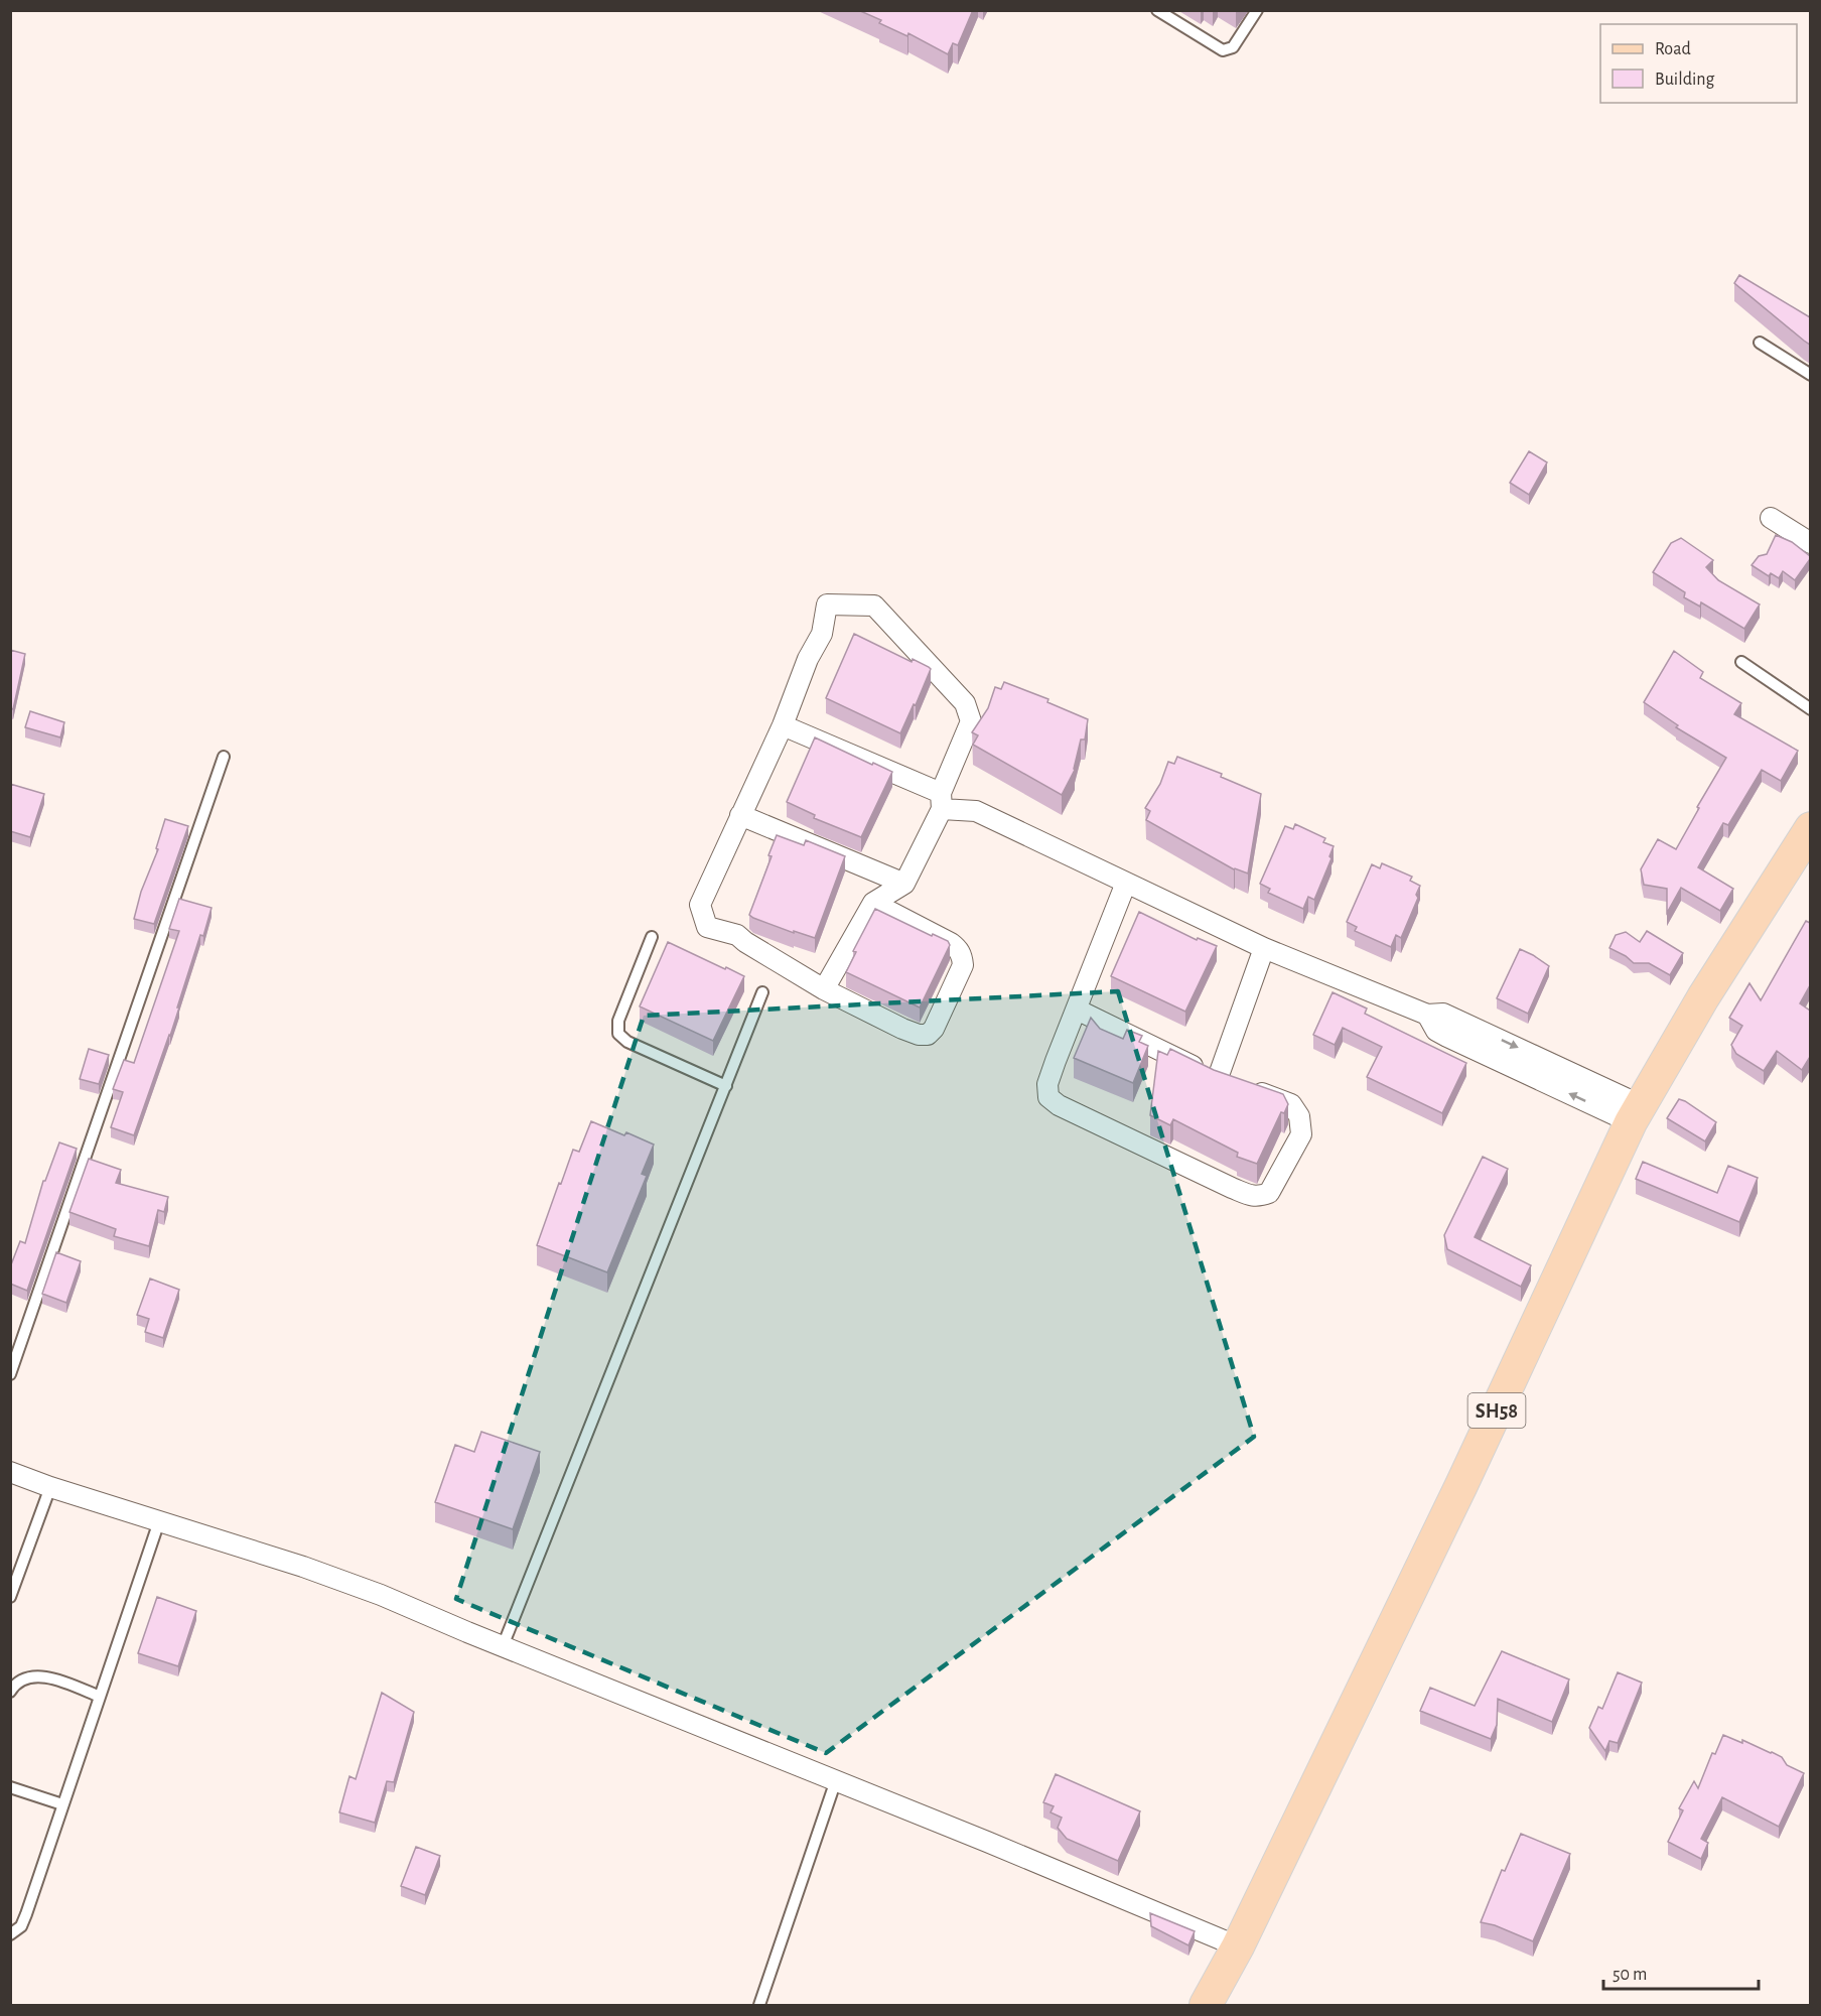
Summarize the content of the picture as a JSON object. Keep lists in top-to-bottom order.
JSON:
{
  "streets": {
    "main road": ["SH58"]
  },
  "legend": ["Road", "Building"],
  "scale_bar": "50 m"
}
